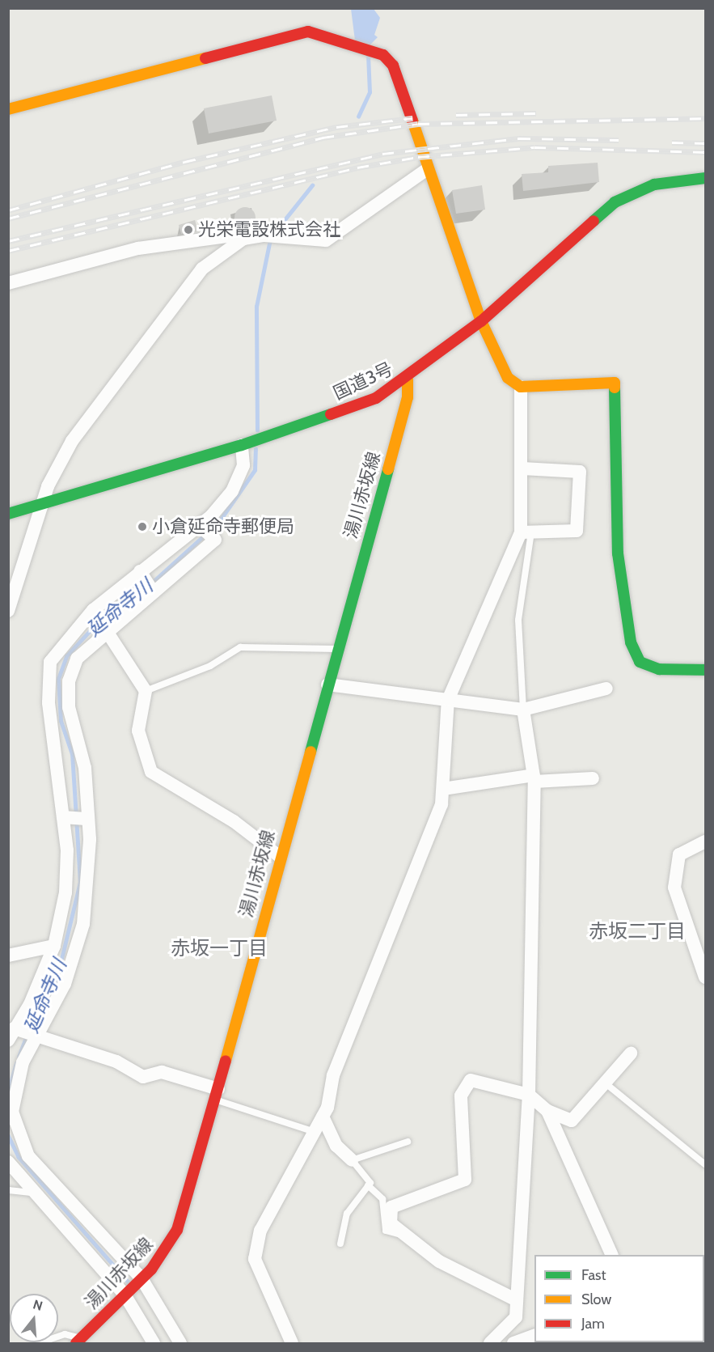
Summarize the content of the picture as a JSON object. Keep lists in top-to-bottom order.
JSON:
{
  "streets": {
    "main road": ["国道3号", "湯川赤坂線"]
  },
  "crossings": [
    ["国道3号", "湯川赤坂線"]
  ],
  "districts": ["赤坂二丁目", "赤坂一丁目"],
  "water": ["延命寺川"],
  "places": ["光栄電設株式会社", "小倉延命寺郵便局"],
  "legend": ["Fast", "Slow", "Jam"],
  "north": "top"
}
